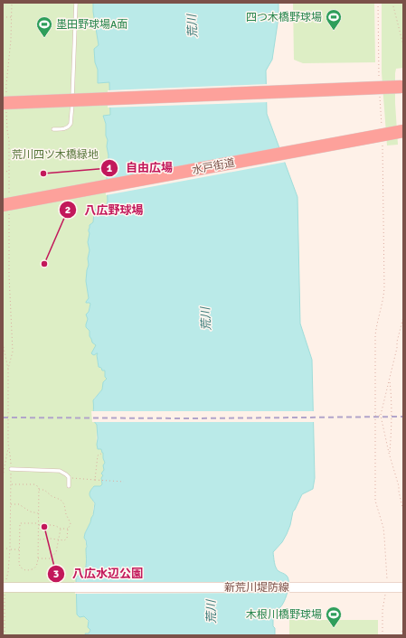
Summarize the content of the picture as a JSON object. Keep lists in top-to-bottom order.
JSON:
{
  "streets": {
    "highway": ["水戸街道"],
    "main road": ["新荒川堤防線"]
  },
  "water": ["荒川"],
  "parks": ["荒川四ツ木橋緑地"],
  "places": {
    "sports": ["四つ木橋野球場", "墨田野球場A面", "木根川橋野球場"],
    "other": ["自由広場", "八広野球場", "八広水辺公園"]
  }
}
